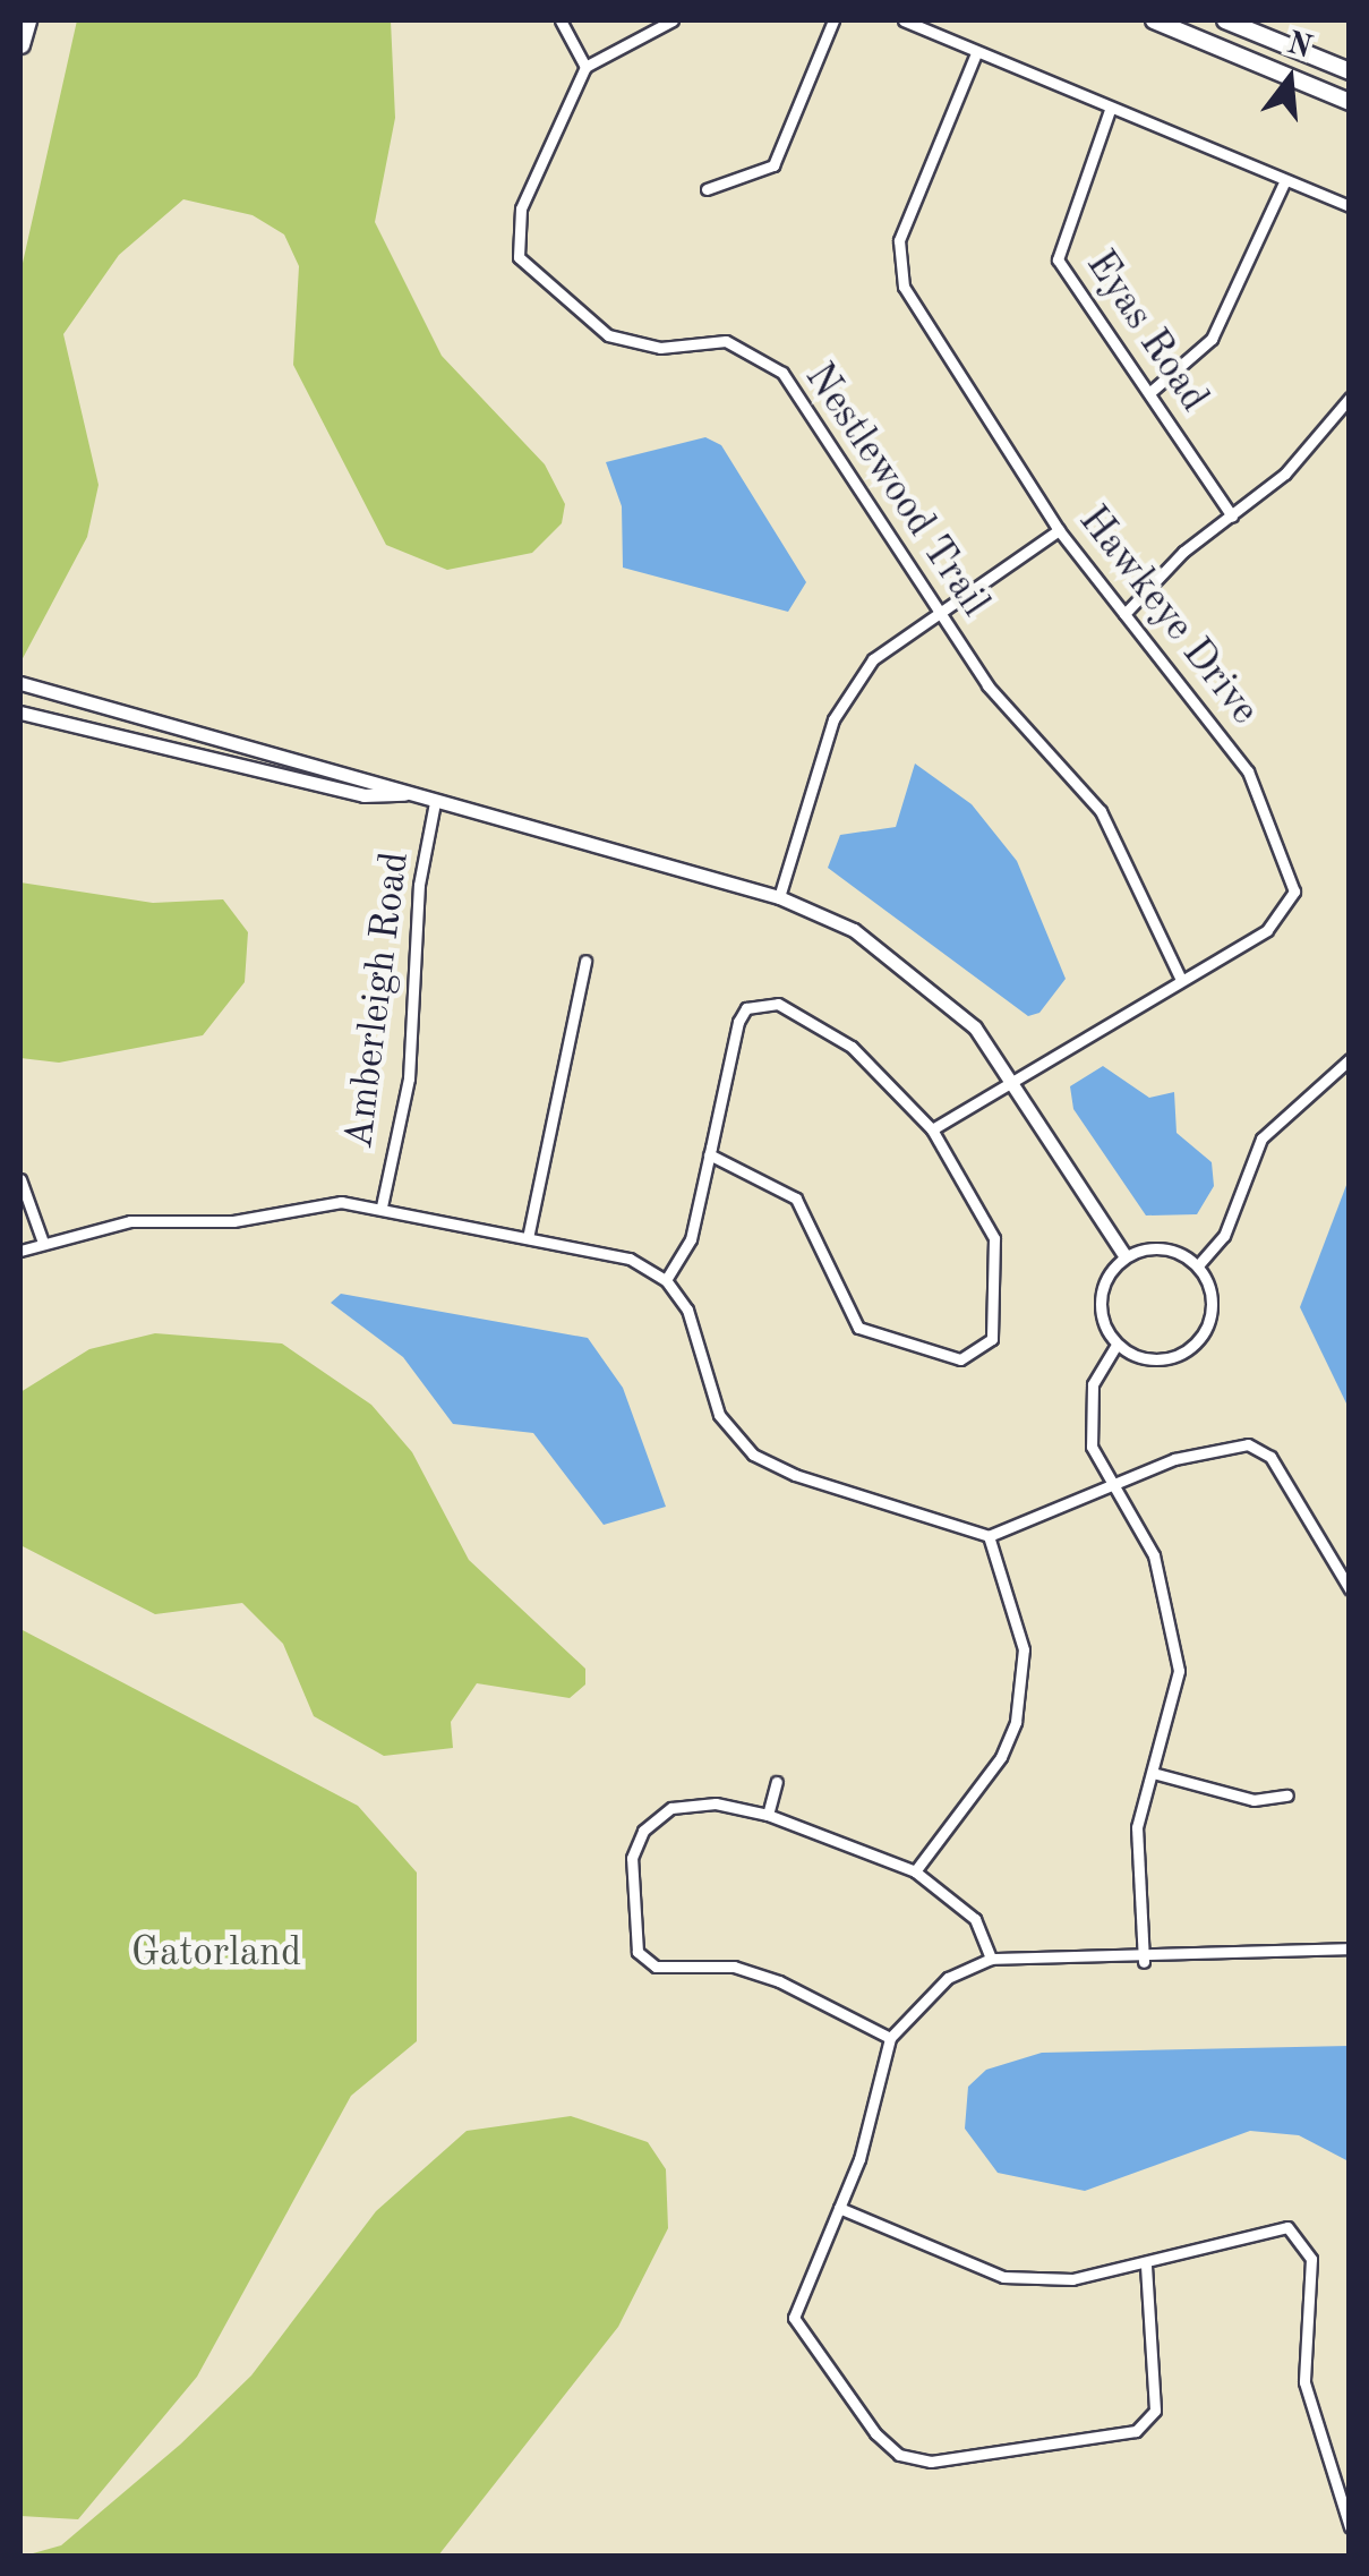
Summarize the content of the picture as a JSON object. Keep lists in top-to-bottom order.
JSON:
{
  "streets": {
    "street": [
      "Eyas Road",
      "Nestlewood Trail",
      "Hawkeye Drive",
      "Amberleigh Road"
    ]
  },
  "crossings": [
    ["Nestlewood Trail", "Hawkeye Drive"]
  ],
  "parks": ["Gatorland"],
  "north": "top"
}
